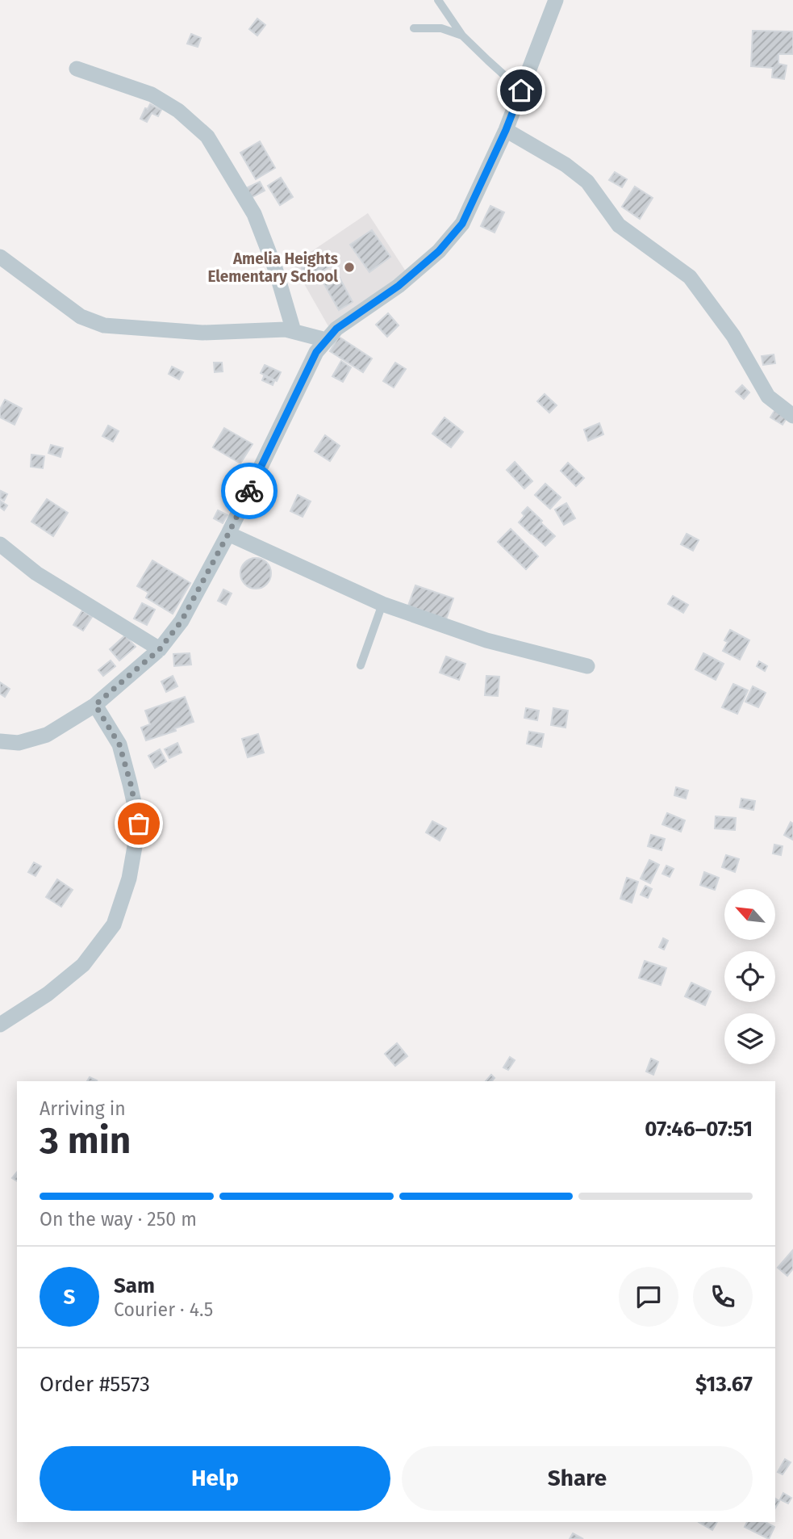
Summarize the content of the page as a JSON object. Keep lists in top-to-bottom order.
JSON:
{
  "places": ["Amelia Heights Elementary School"],
  "north": "top left",
  "page": {
    "heading": ["3 min", "Arriving in", "07:46–07:51"],
    "panel": [
      "Sam",
      "Courier · 4.5",
      "Order #5573",
      "$13.67"
    ],
    "bar": "On the way · 250 m",
    "round": "S",
    "buttons": ["Help", "Share"]
  }
}
